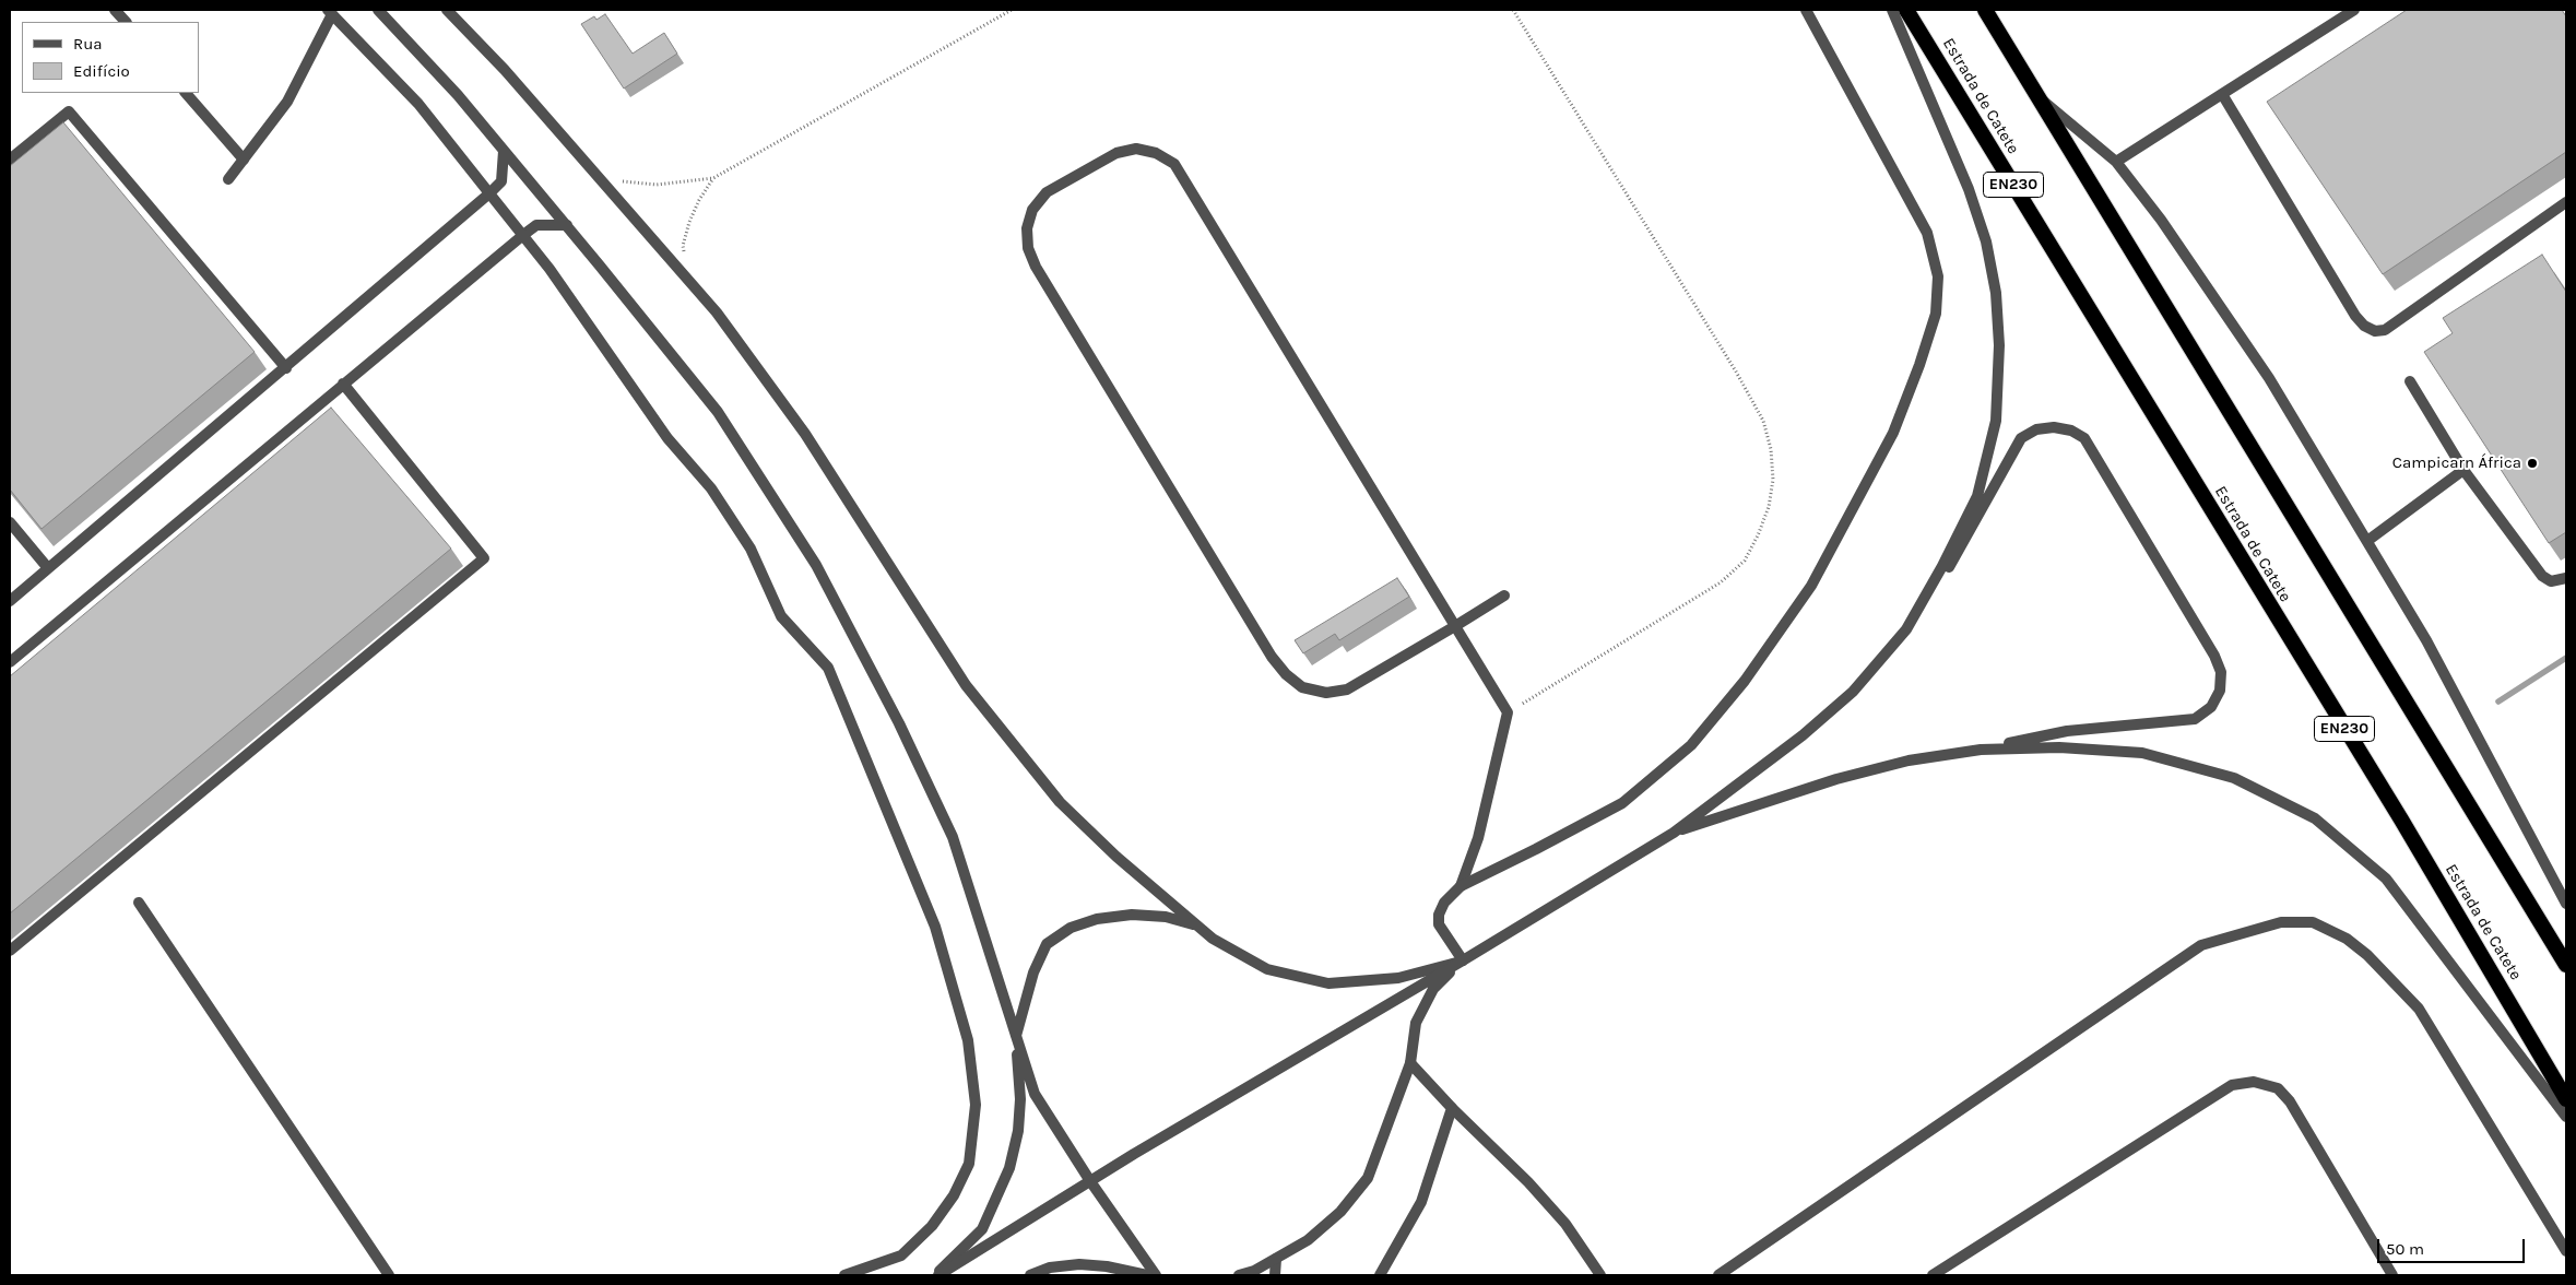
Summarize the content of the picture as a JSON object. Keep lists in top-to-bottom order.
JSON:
{
  "streets": {
    "highway": ["Estrada de Catete", "EN230"]
  },
  "places": ["Campicarn África"],
  "legend": ["Rua", "Edifício"],
  "scale_bar": "50 m"
}
